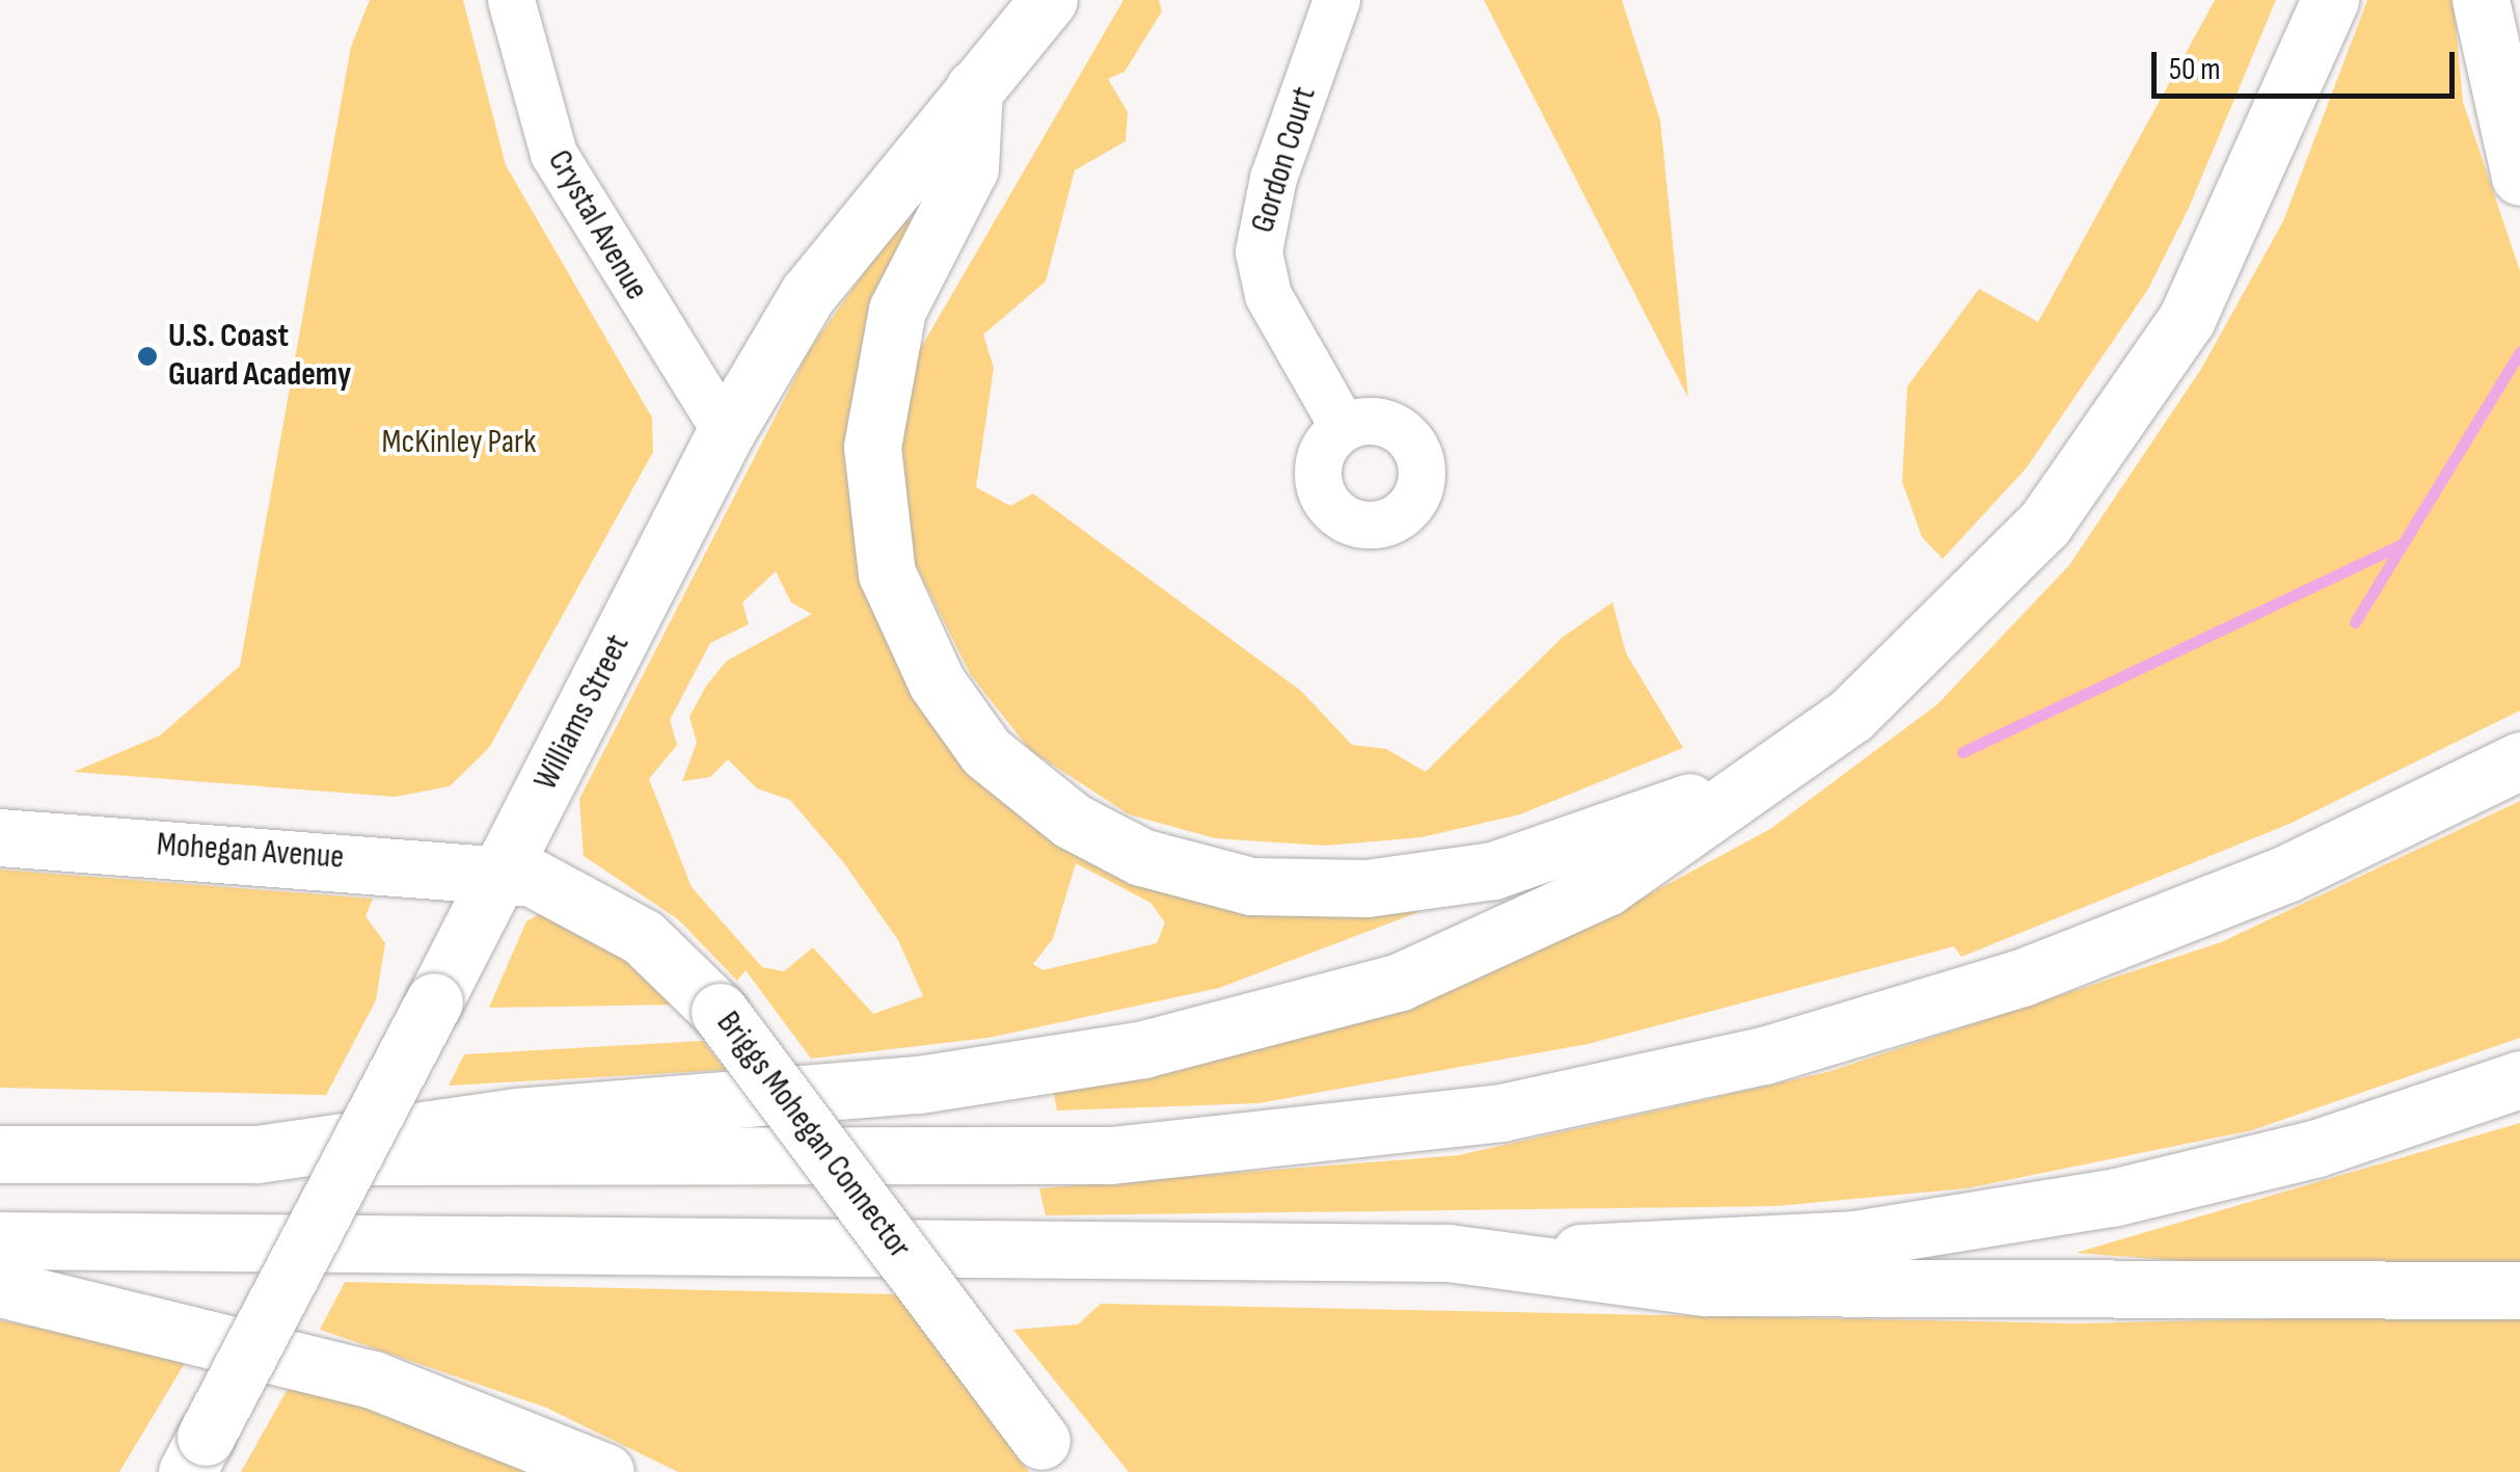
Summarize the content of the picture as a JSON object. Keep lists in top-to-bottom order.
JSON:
{
  "streets": {
    "main road": ["Williams Street", "Mohegan Avenue", "Briggs Mohegan Connector"],
    "street": ["Gordon Court", "Crystal Avenue"]
  },
  "crossings": [
    ["Crystal Avenue", "Williams Street"],
    ["Williams Street", "Mohegan Avenue"],
    ["Williams Street", "Briggs Mohegan Connector"],
    ["Mohegan Avenue", "Briggs Mohegan Connector"]
  ],
  "parks": ["McKinley Park"],
  "places": ["U.S. Coast Guard Academy"],
  "scale_bar": "50 m"
}
